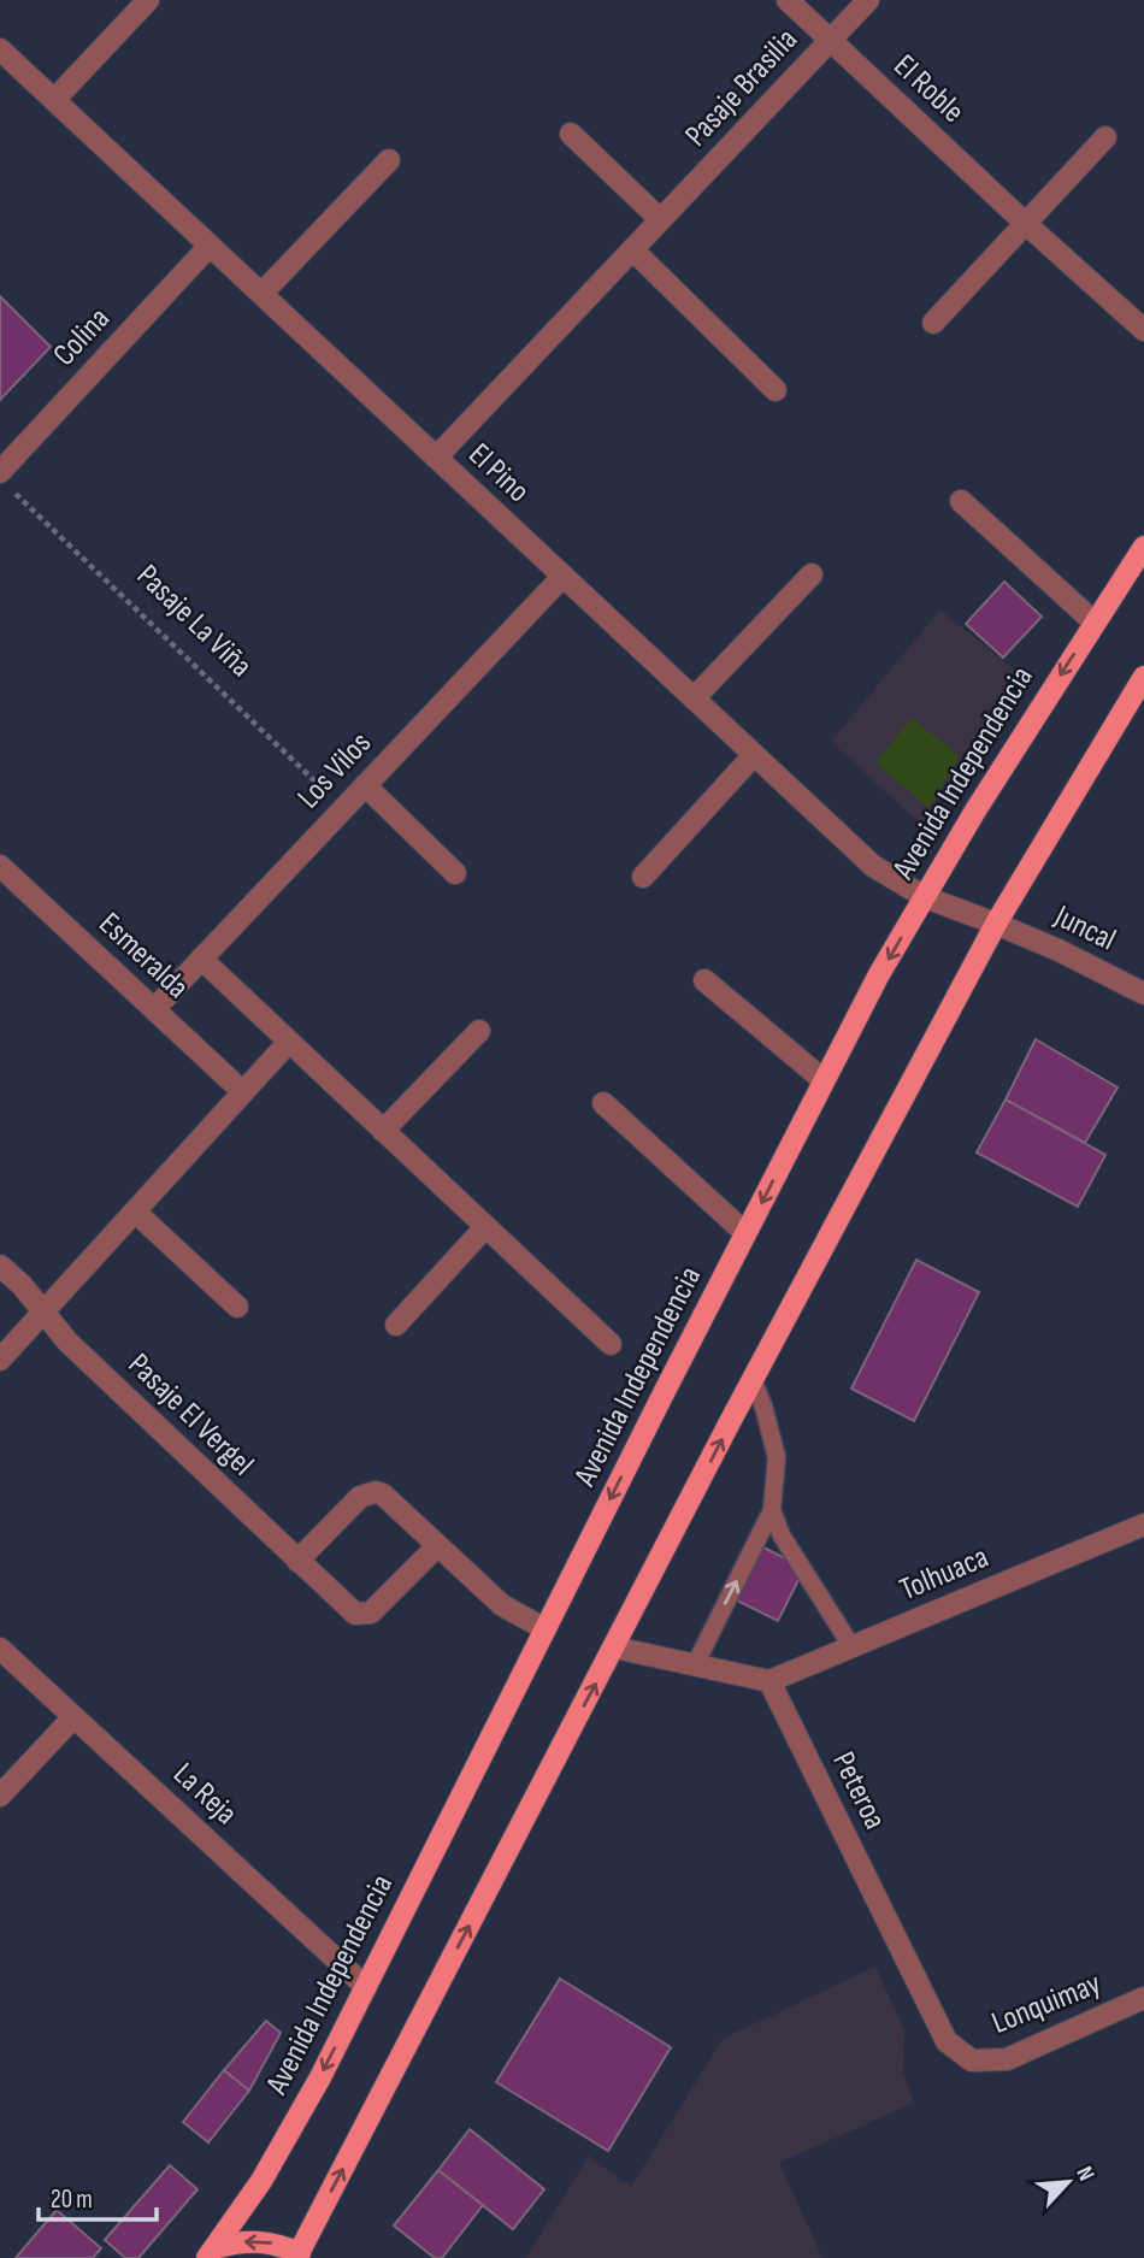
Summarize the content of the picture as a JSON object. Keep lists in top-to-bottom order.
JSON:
{
  "streets": {
    "main road": ["Avenida Independencia"],
    "street": [
      "Pasaje Brasilia",
      "El Roble",
      "Colina",
      "El Pino",
      "Los Vilos",
      "Juncal",
      "Esmeralda",
      "Pasaje El Vergel",
      "Tolhuaca",
      "Peteroa",
      "La Reja",
      "Lonquimay"
    ],
    "path": ["Pasaje La Viña"]
  },
  "crossings": [
    ["Pasaje Brasilia", "El Roble"],
    ["Pasaje Brasilia", "El Pino"],
    ["Colina", "El Pino"],
    ["El Pino", "Los Vilos"],
    ["El Pino", "Avenida Independencia"],
    ["El Pino", "Juncal"],
    ["Los Vilos", "Esmeralda"],
    ["Avenida Independencia", "La Reja"],
    ["Tolhuaca", "Peteroa"],
    ["Peteroa", "Lonquimay"]
  ],
  "scale_bar": "20 m",
  "north": "top right"
}
